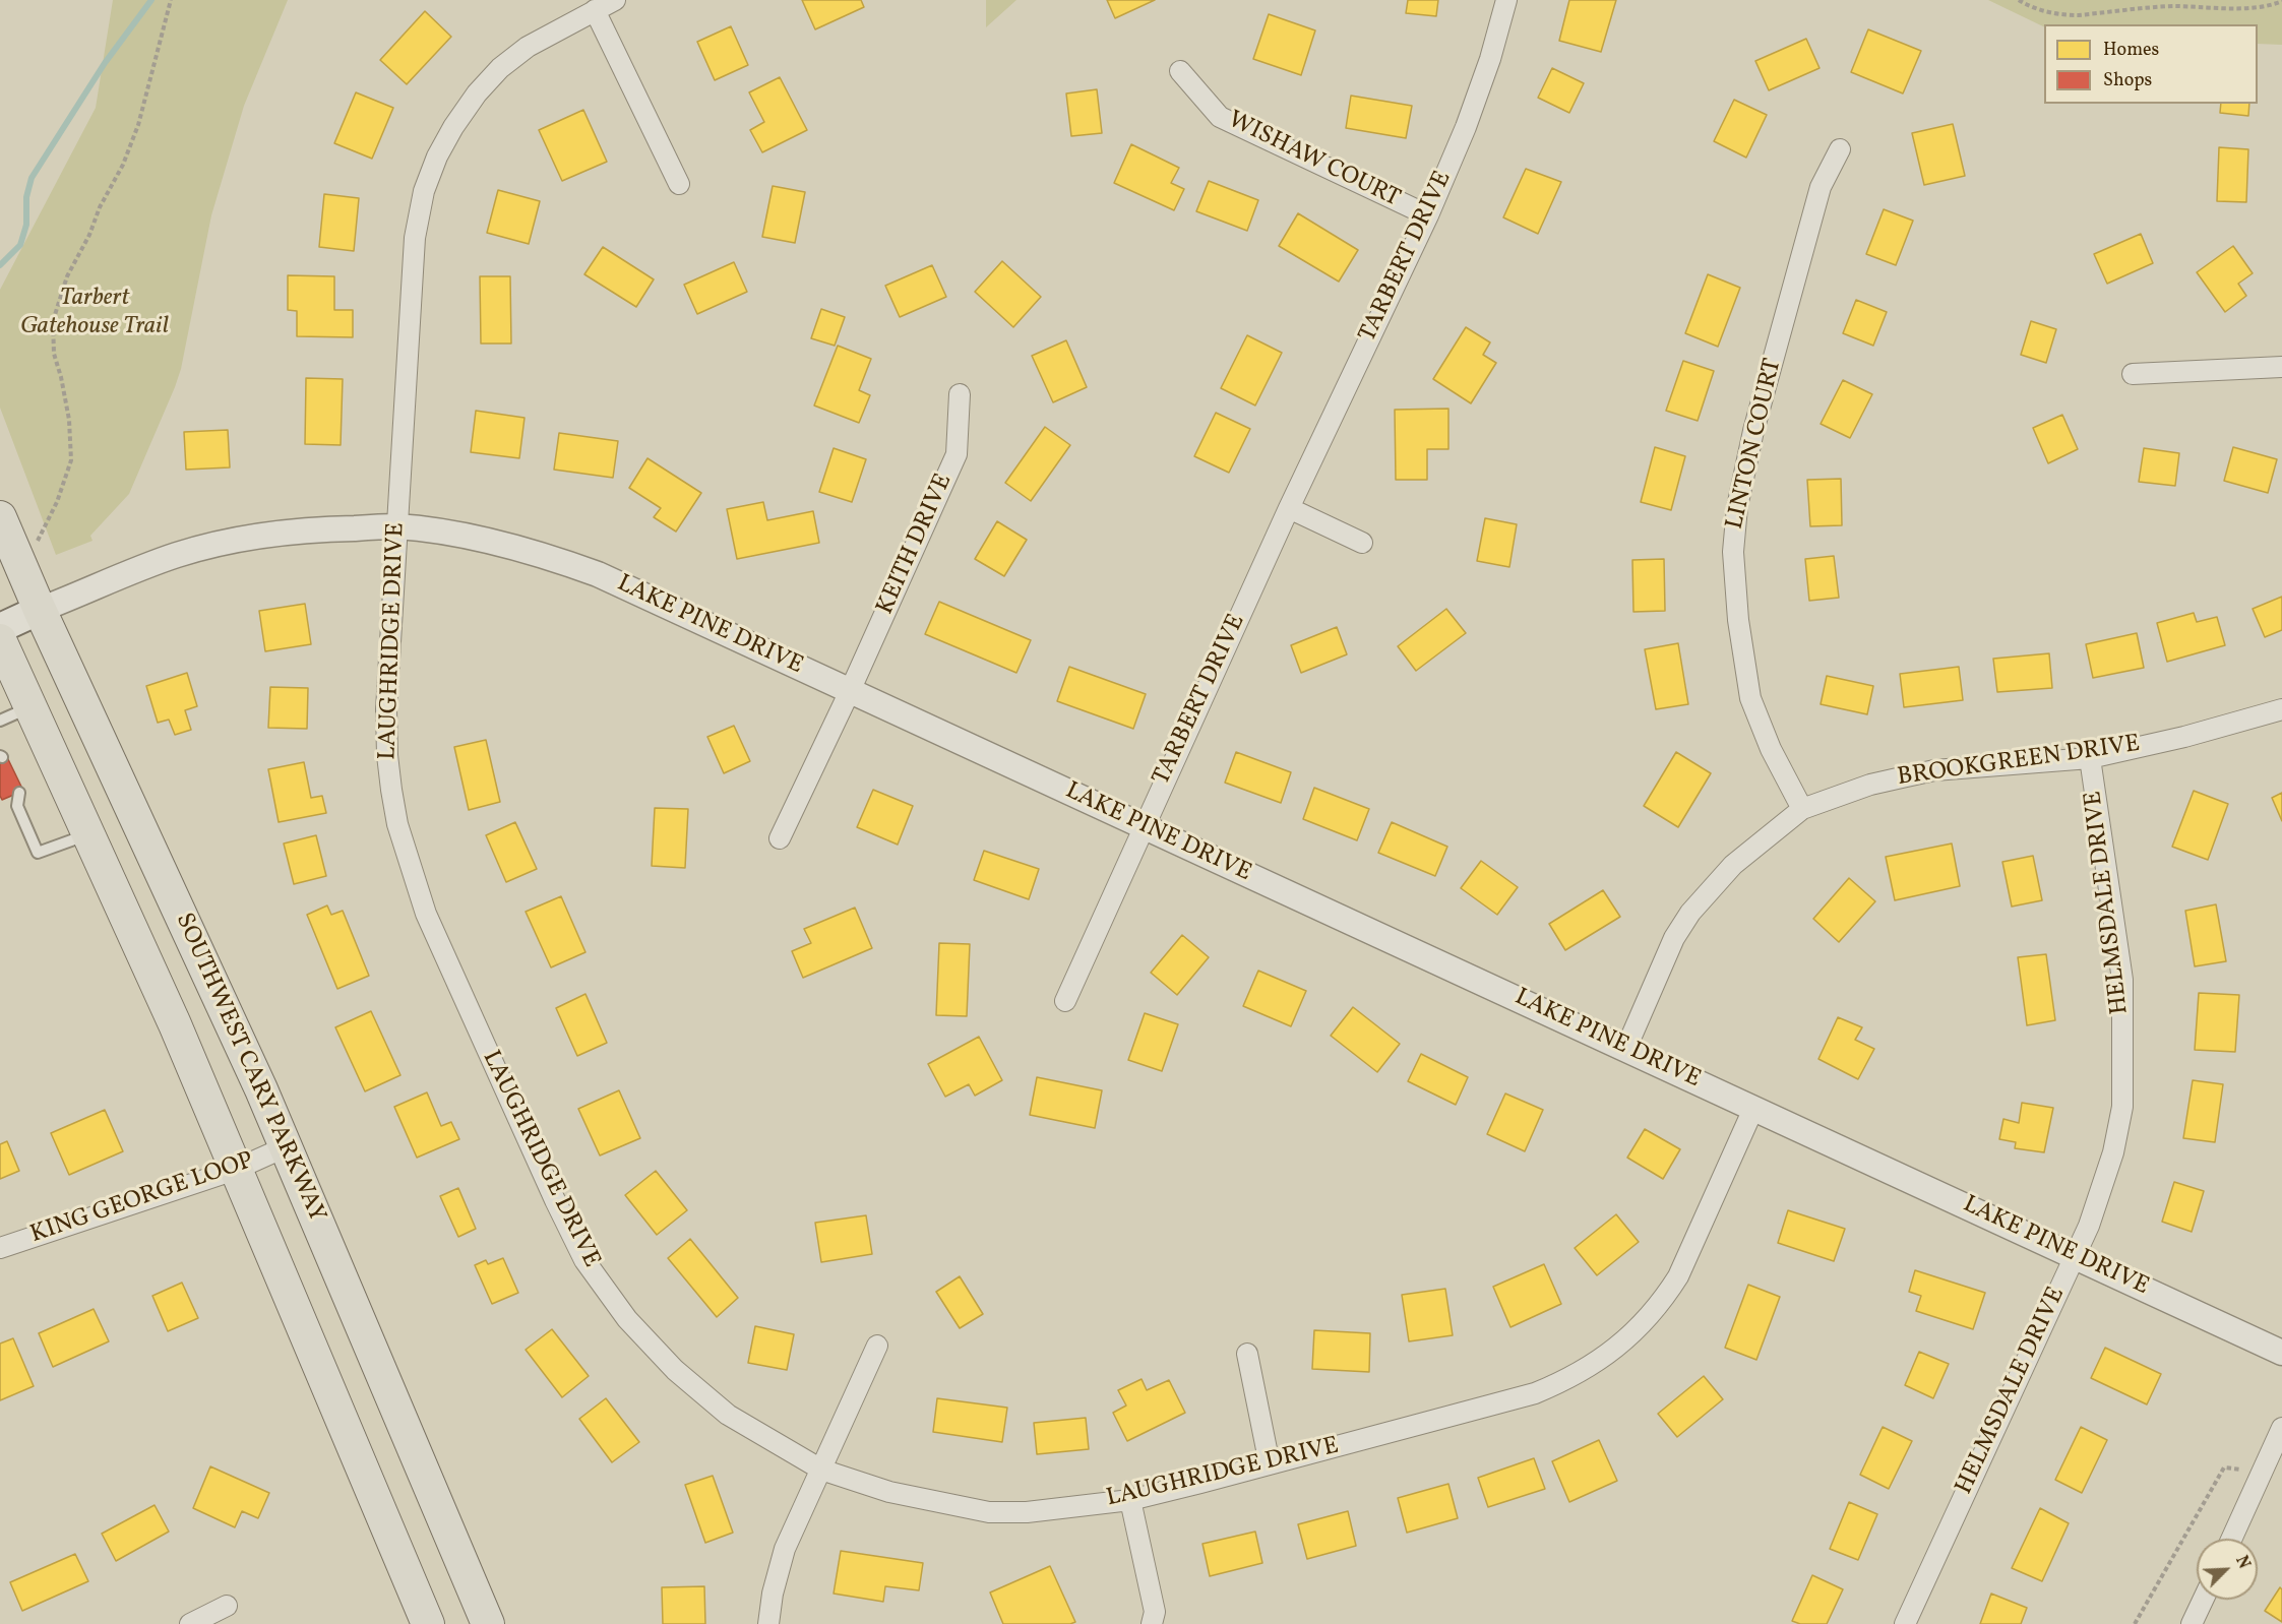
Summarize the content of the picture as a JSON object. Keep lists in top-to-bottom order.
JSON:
{
  "streets": {
    "main road": ["LAKE PINE DRIVE", "SOUTHWEST CARY PARKWAY"],
    "street": [
      "WISHAW COURT",
      "TARBERT DRIVE",
      "LINTON COURT",
      "KEITH DRIVE",
      "LAUGHRIDGE DRIVE",
      "BROOKGREEN DRIVE",
      "HELMSDALE DRIVE",
      "KING GEORGE LOOP"
    ]
  },
  "crossings": [
    ["WISHAW COURT", "TARBERT DRIVE"],
    ["TARBERT DRIVE", "LAKE PINE DRIVE"],
    ["LINTON COURT", "BROOKGREEN DRIVE"],
    ["KEITH DRIVE", "LAKE PINE DRIVE"],
    ["LAKE PINE DRIVE", "LAUGHRIDGE DRIVE"],
    ["LAKE PINE DRIVE", "BROOKGREEN DRIVE"],
    ["LAKE PINE DRIVE", "HELMSDALE DRIVE"],
    ["LAKE PINE DRIVE", "SOUTHWEST CARY PARKWAY"],
    ["BROOKGREEN DRIVE", "HELMSDALE DRIVE"],
    ["SOUTHWEST CARY PARKWAY", "KING GEORGE LOOP"]
  ],
  "parks": ["Tarbert Gatehouse Trail"],
  "legend": ["Homes", "Shops"],
  "north": "top right"
}
